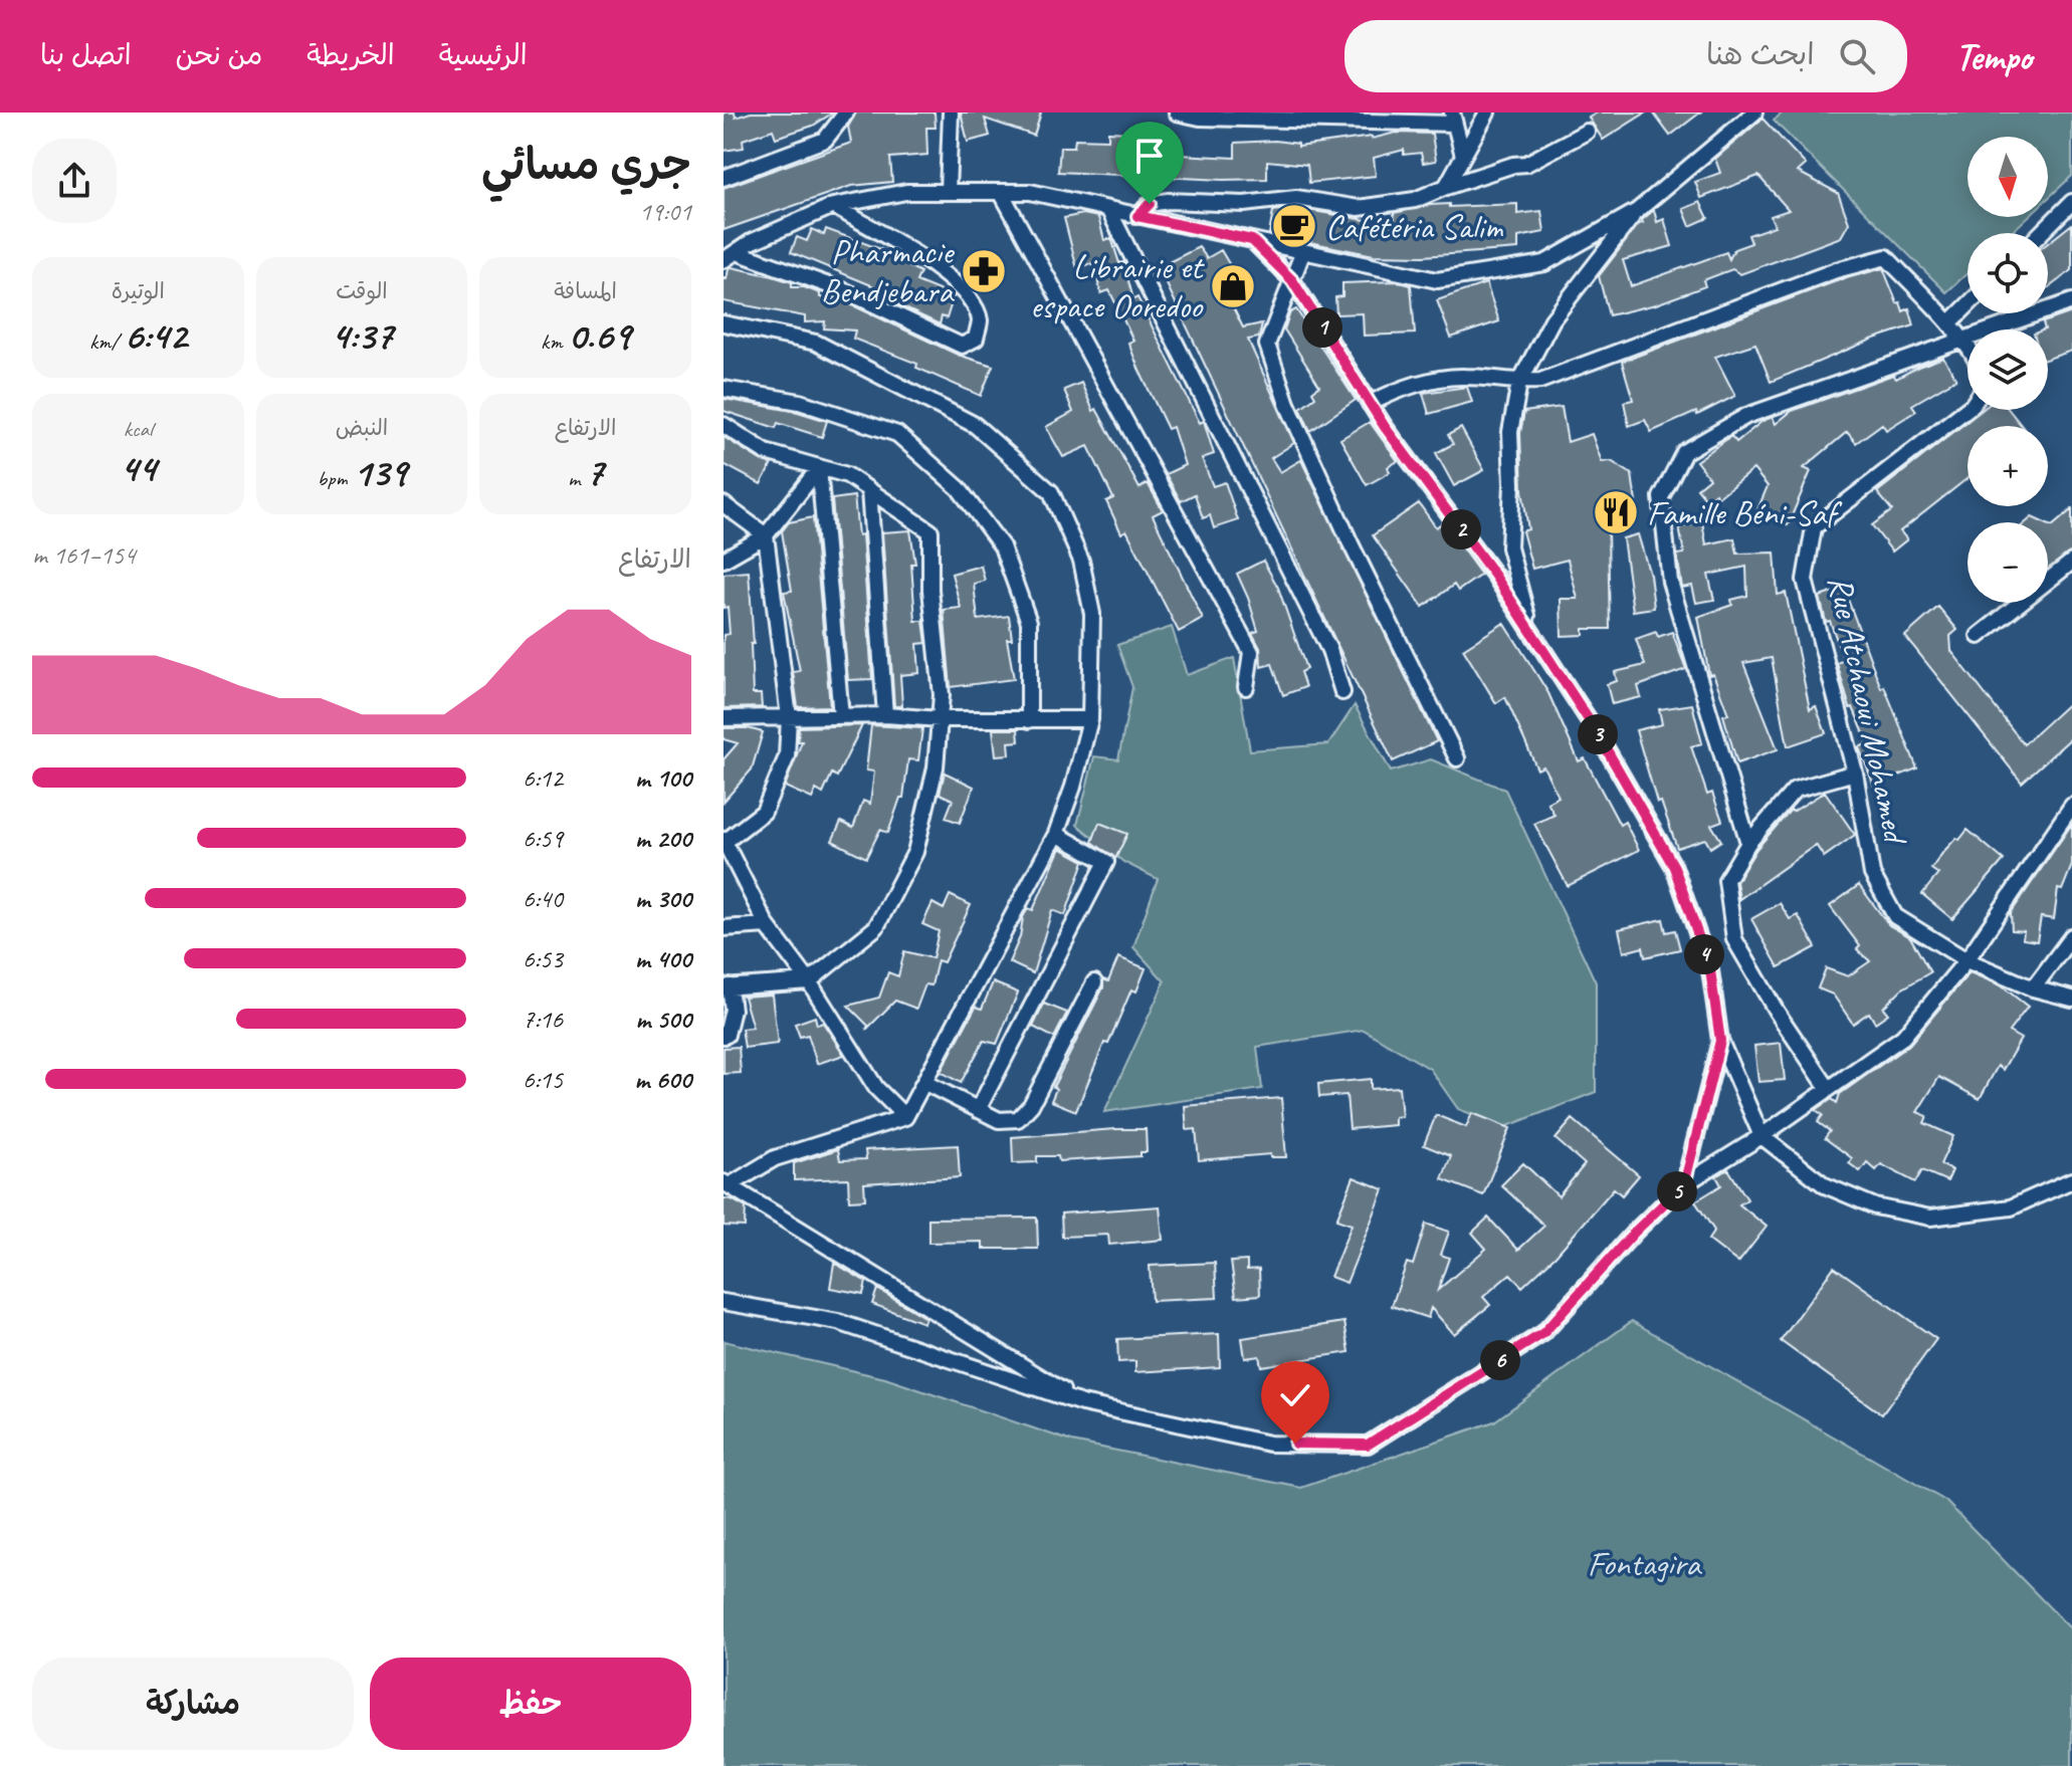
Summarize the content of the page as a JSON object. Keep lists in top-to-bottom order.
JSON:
{
  "streets": {
    "street": ["Rue Atchaoui Mohamed"]
  },
  "parks": ["Fontagira"],
  "places": {
    "cafe": ["Cafétéria Salim"],
    "pharmacy": ["Pharmacie Bendjebara"],
    "shop": ["Librairie et espace Ooredoo"],
    "restaurant": ["Famille Béni-Saf"]
  },
  "north": "bottom",
  "page": {
    "header": "Tempo",
    "search": "ابحث هنا",
    "nav": [
      "الرئيسية",
      "الخريطة",
      "من نحن",
      "اتصل بنا"
    ],
    "heading": ["جري مسائي", "19:01"],
    "map_buttons": ["+", "−"],
    "stats": [
      ["المسافة", "0.69 km"],
      ["الوقت", "4:37"],
      ["الوتيرة", "6:42 /km"],
      ["الارتفاع", "7 m"],
      ["النبض", "139 bpm"],
      ["kcal", "44"]
    ],
    "pins": [
      "1",
      "2",
      "3",
      "4",
      "5",
      "6"
    ],
    "chart": ["الارتفاع", "154–161 m"],
    "list": [
      {
        "name": "100 m",
        "note": "6:12"
      },
      {
        "name": "200 m",
        "note": "6:59"
      },
      {
        "name": "300 m",
        "note": "6:40"
      },
      {
        "name": "400 m",
        "note": "6:53"
      },
      {
        "name": "500 m",
        "note": "7:16"
      },
      {
        "name": "600 m",
        "note": "6:15"
      }
    ],
    "buttons": ["حفظ", "مشاركة"]
  }
}
